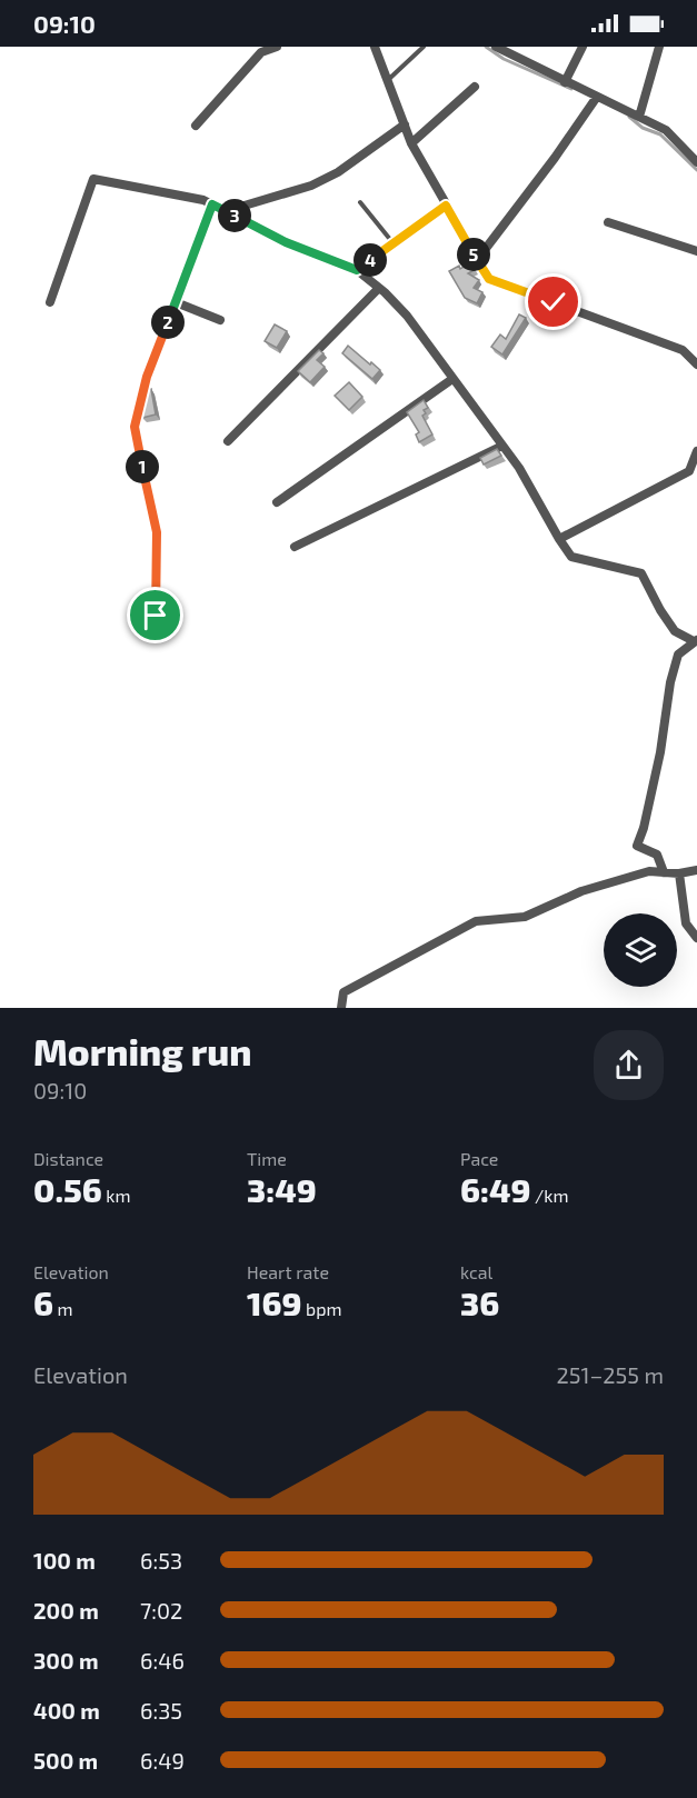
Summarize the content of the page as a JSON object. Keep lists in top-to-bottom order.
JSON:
{
  "page": {
    "status": "09:10",
    "pins": [
      "3",
      "5",
      "4",
      "2",
      "1"
    ],
    "heading": ["Morning run", "09:10"],
    "stats": [
      ["Distance", "0.56 km"],
      ["Time", "3:49"],
      ["Pace", "6:49 /km"],
      ["Elevation", "6 m"],
      ["Heart rate", "169 bpm"],
      ["kcal", "36"]
    ],
    "chart": ["Elevation", "251–255 m"],
    "list": [
      {
        "name": "100 m",
        "note": "6:53"
      },
      {
        "name": "200 m",
        "note": "7:02"
      },
      {
        "name": "300 m",
        "note": "6:46"
      },
      {
        "name": "400 m",
        "note": "6:35"
      },
      {
        "name": "500 m",
        "note": "6:49"
      }
    ]
  }
}
